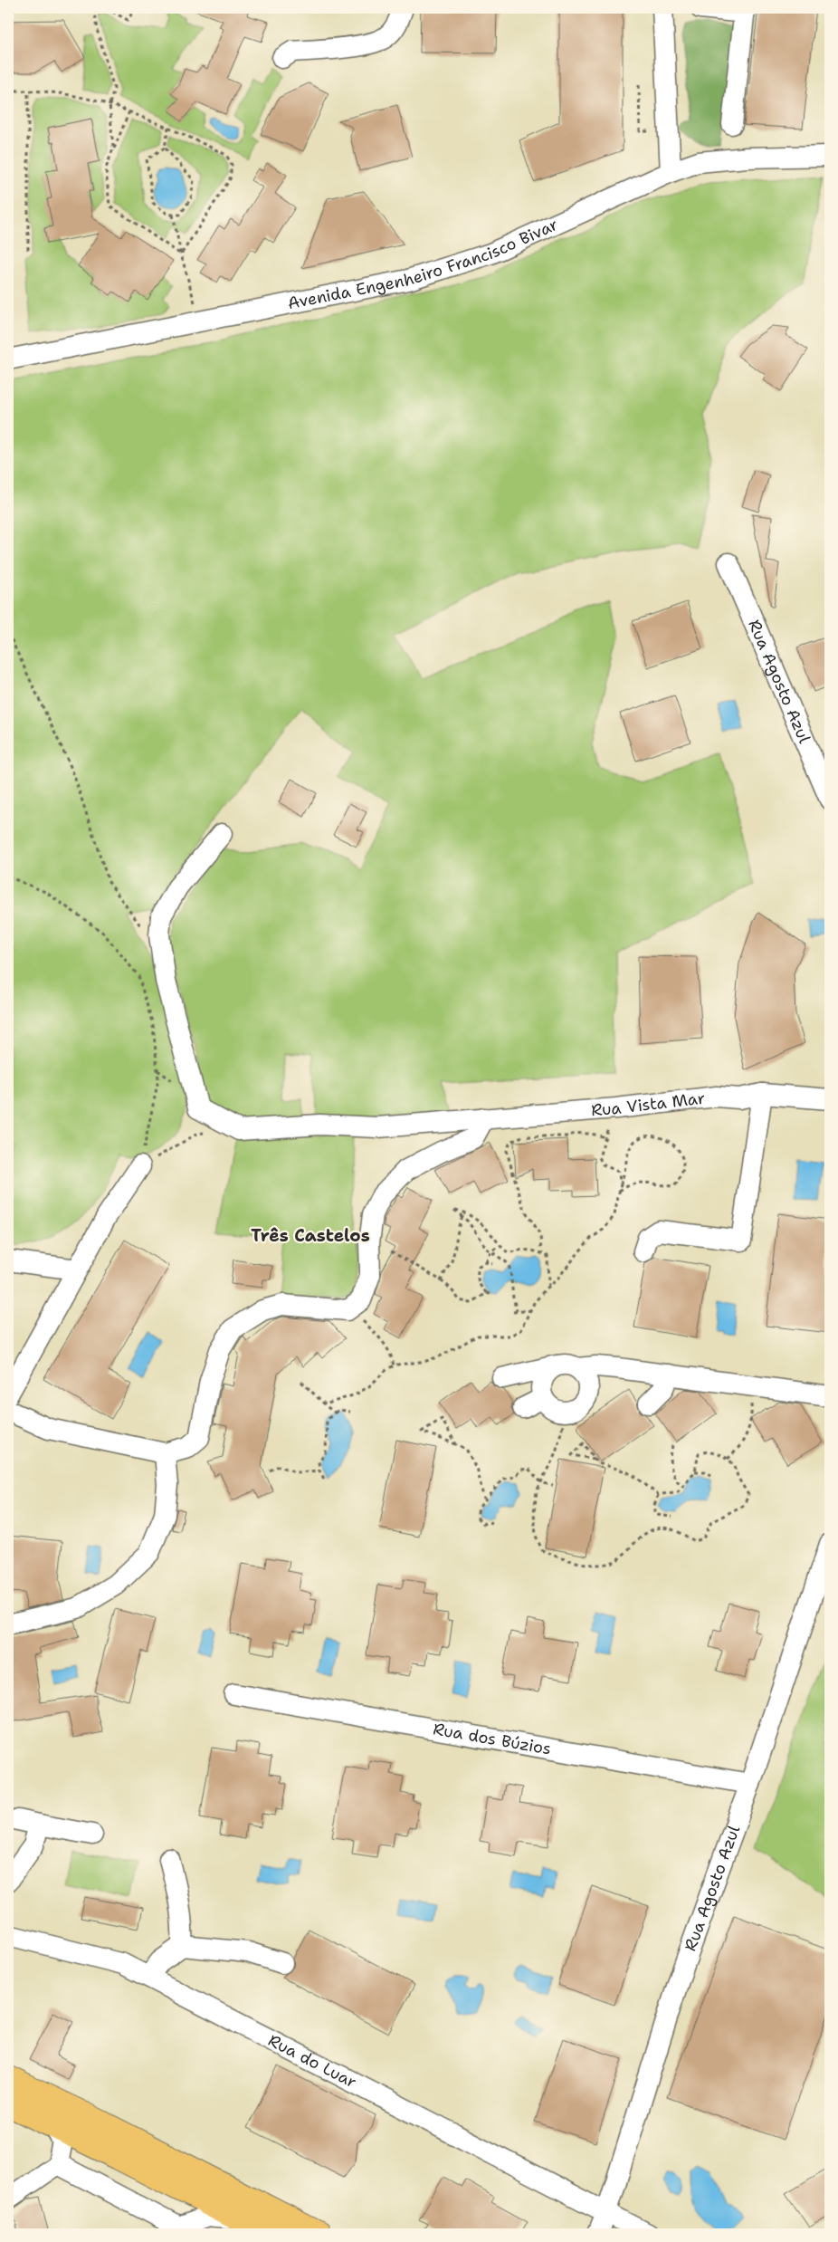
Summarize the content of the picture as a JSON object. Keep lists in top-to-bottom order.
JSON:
{
  "streets": {
    "street": [
      "Avenida Engenheiro Francisco Bivar",
      "Rua Agosto Azul",
      "Rua Vista Mar",
      "Rua dos Búzios",
      "Rua do Luar"
    ]
  },
  "crossings": [
    ["Rua Agosto Azul", "Rua dos Búzios"],
    ["Rua Agosto Azul", "Rua do Luar"]
  ],
  "districts": ["Três Castelos"]
}
